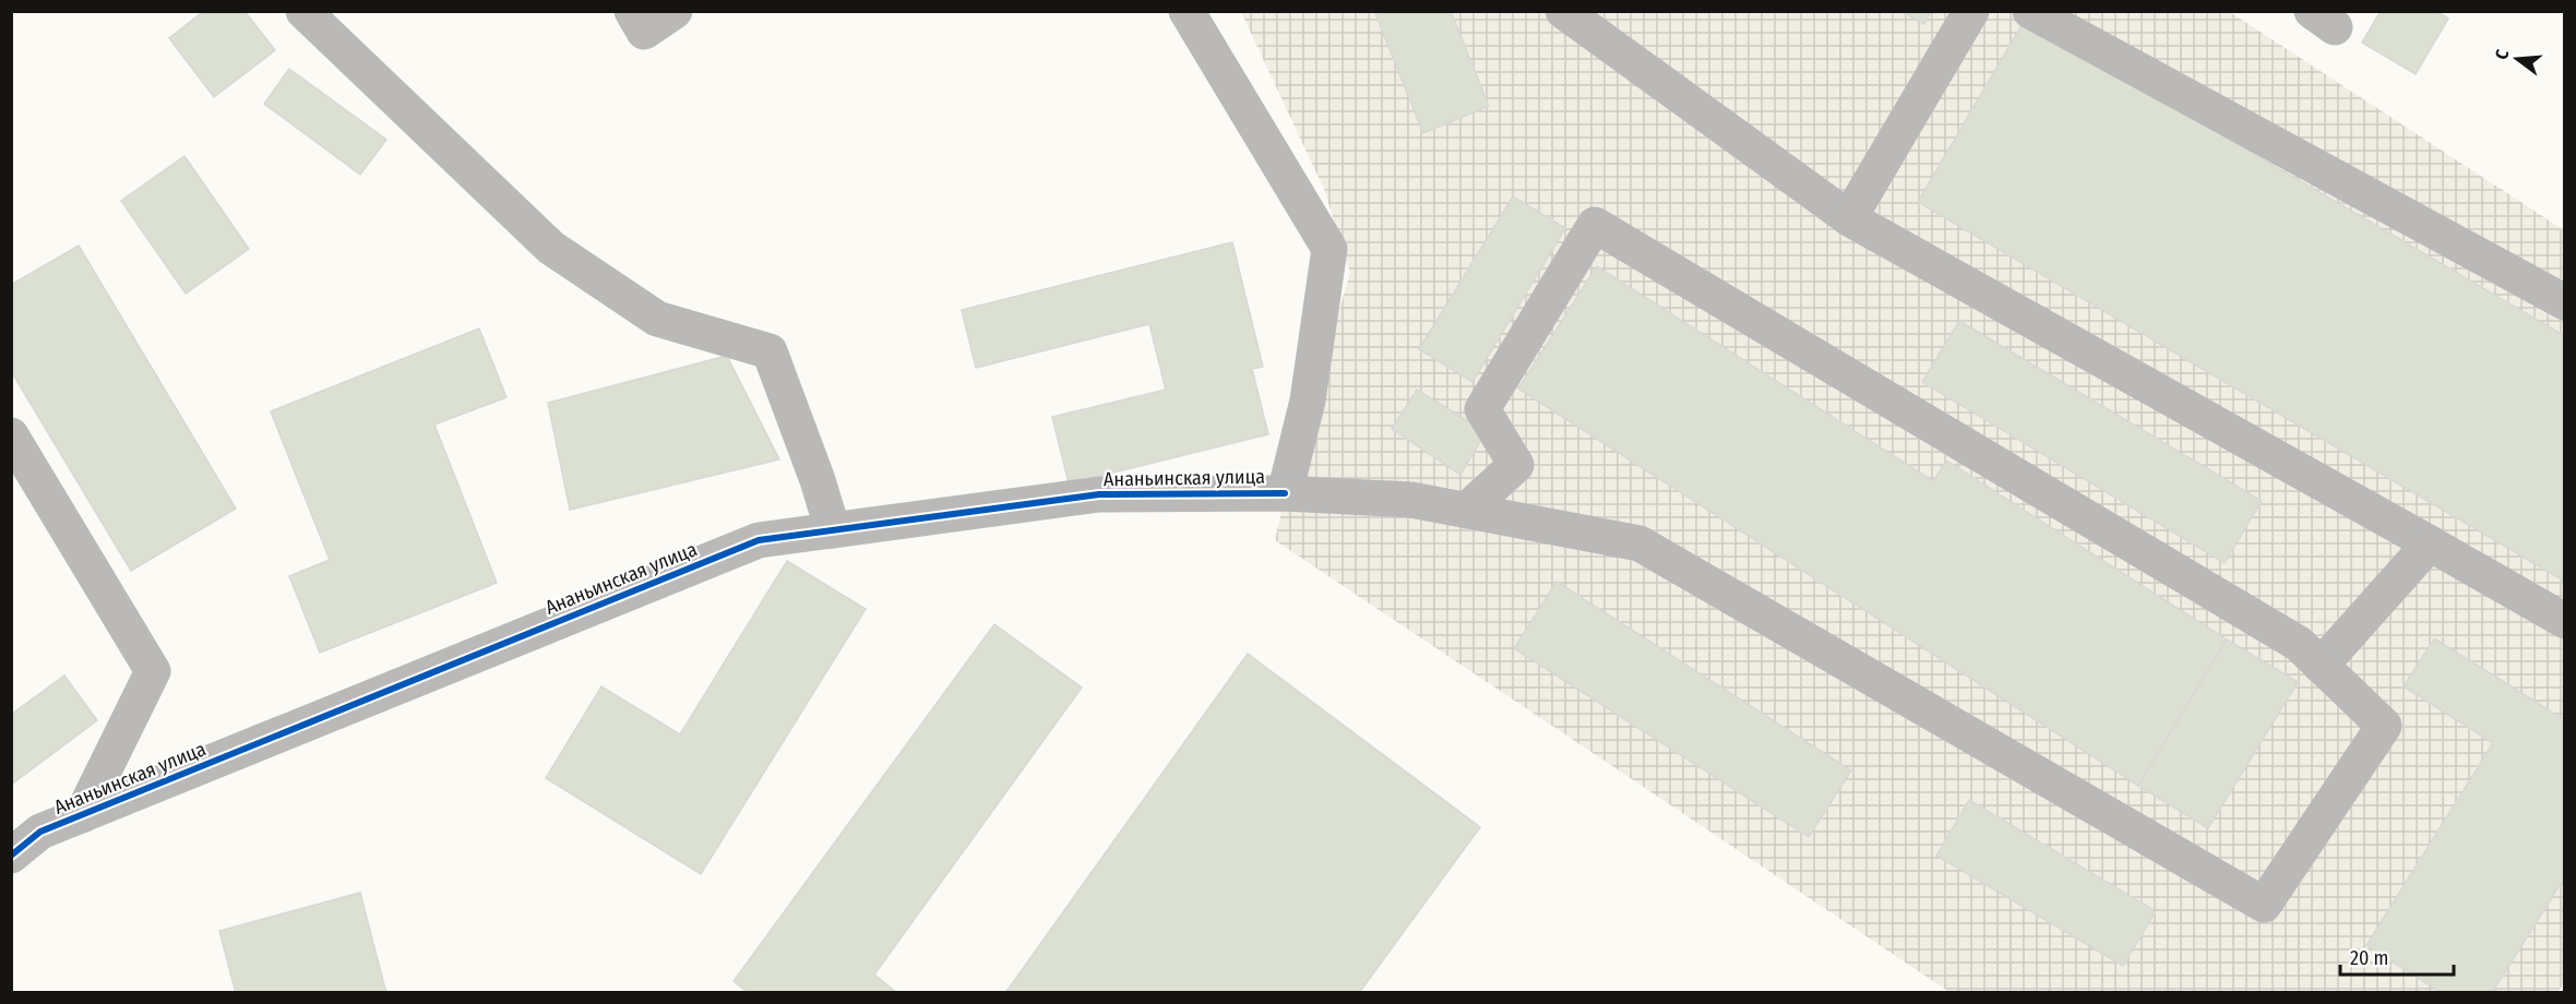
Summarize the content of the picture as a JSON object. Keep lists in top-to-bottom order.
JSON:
{
  "streets": {
    "street": ["Ананьинская улица"]
  },
  "scale_bar": "20 m",
  "north": "left"
}
